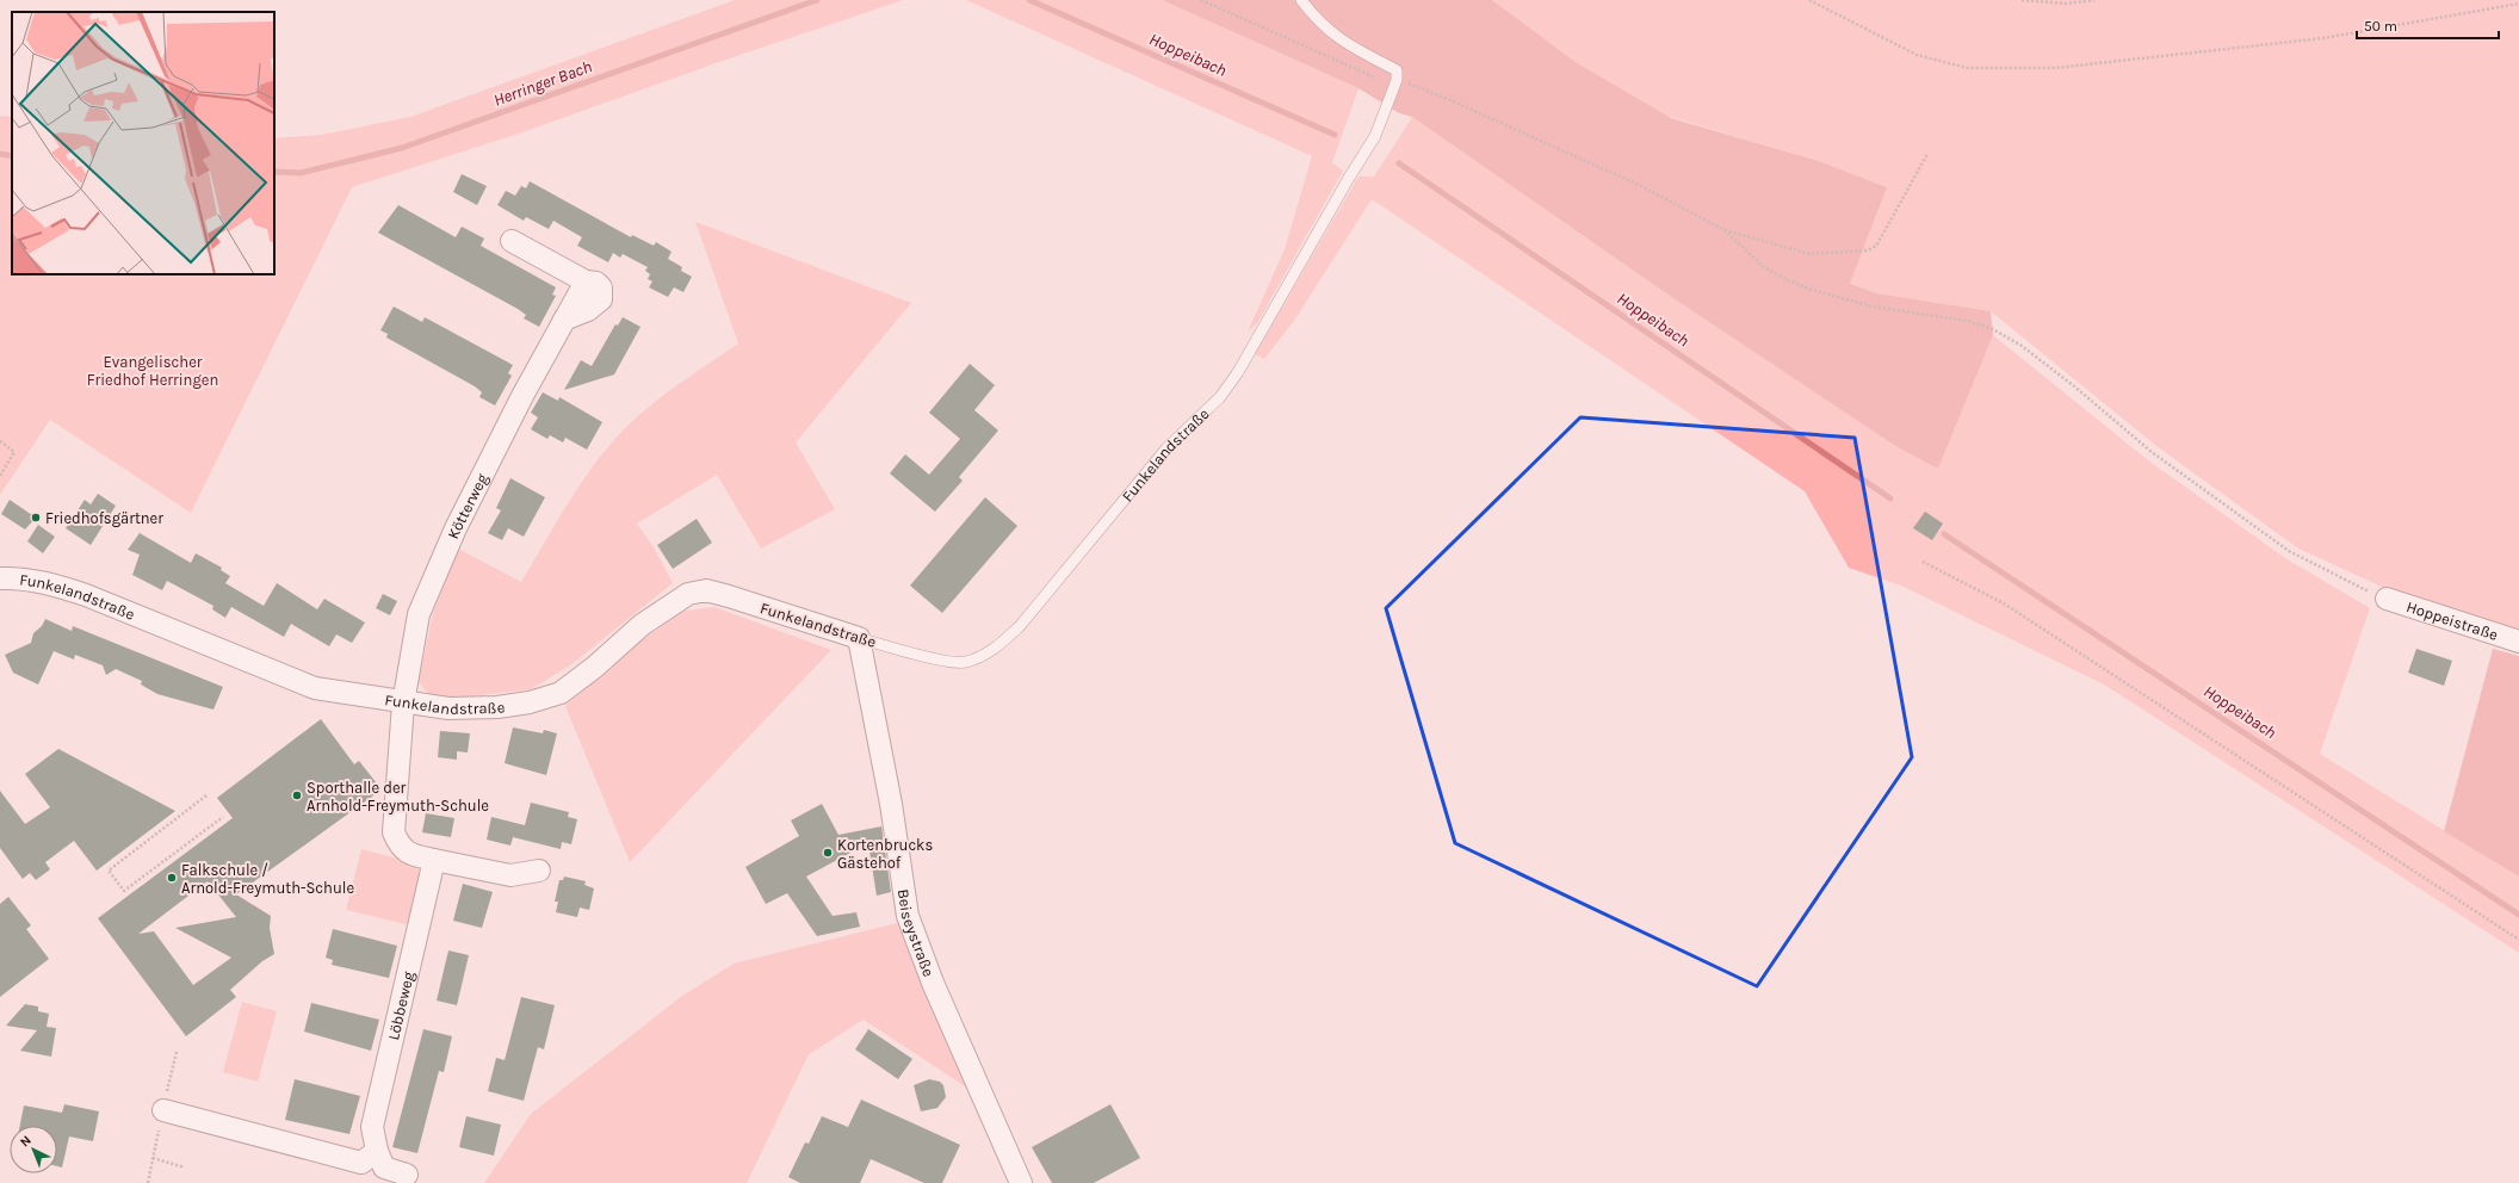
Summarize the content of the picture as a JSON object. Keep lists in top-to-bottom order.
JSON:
{
  "streets": {
    "street": [
      "Funkelandstraße",
      "Kötterweg",
      "Hoppeistraße",
      "Beiseystraße",
      "Löbbeweg"
    ]
  },
  "crossings": [
    ["Funkelandstraße", "Kötterweg"],
    ["Funkelandstraße", "Beiseystraße"]
  ],
  "water": ["Hoppeibach", "Herringer Bach"],
  "parks": ["Evangelischer Friedhof Herringen"],
  "places": [
    "Friedhofsgärtner",
    "Sporthalle der Arnhold-Freymuth-Schule",
    "Kortenbrucks Gästehof",
    "Falkschule / Arnold-Freymuth-Schule"
  ],
  "scale_bar": "50 m",
  "north": "top left"
}
